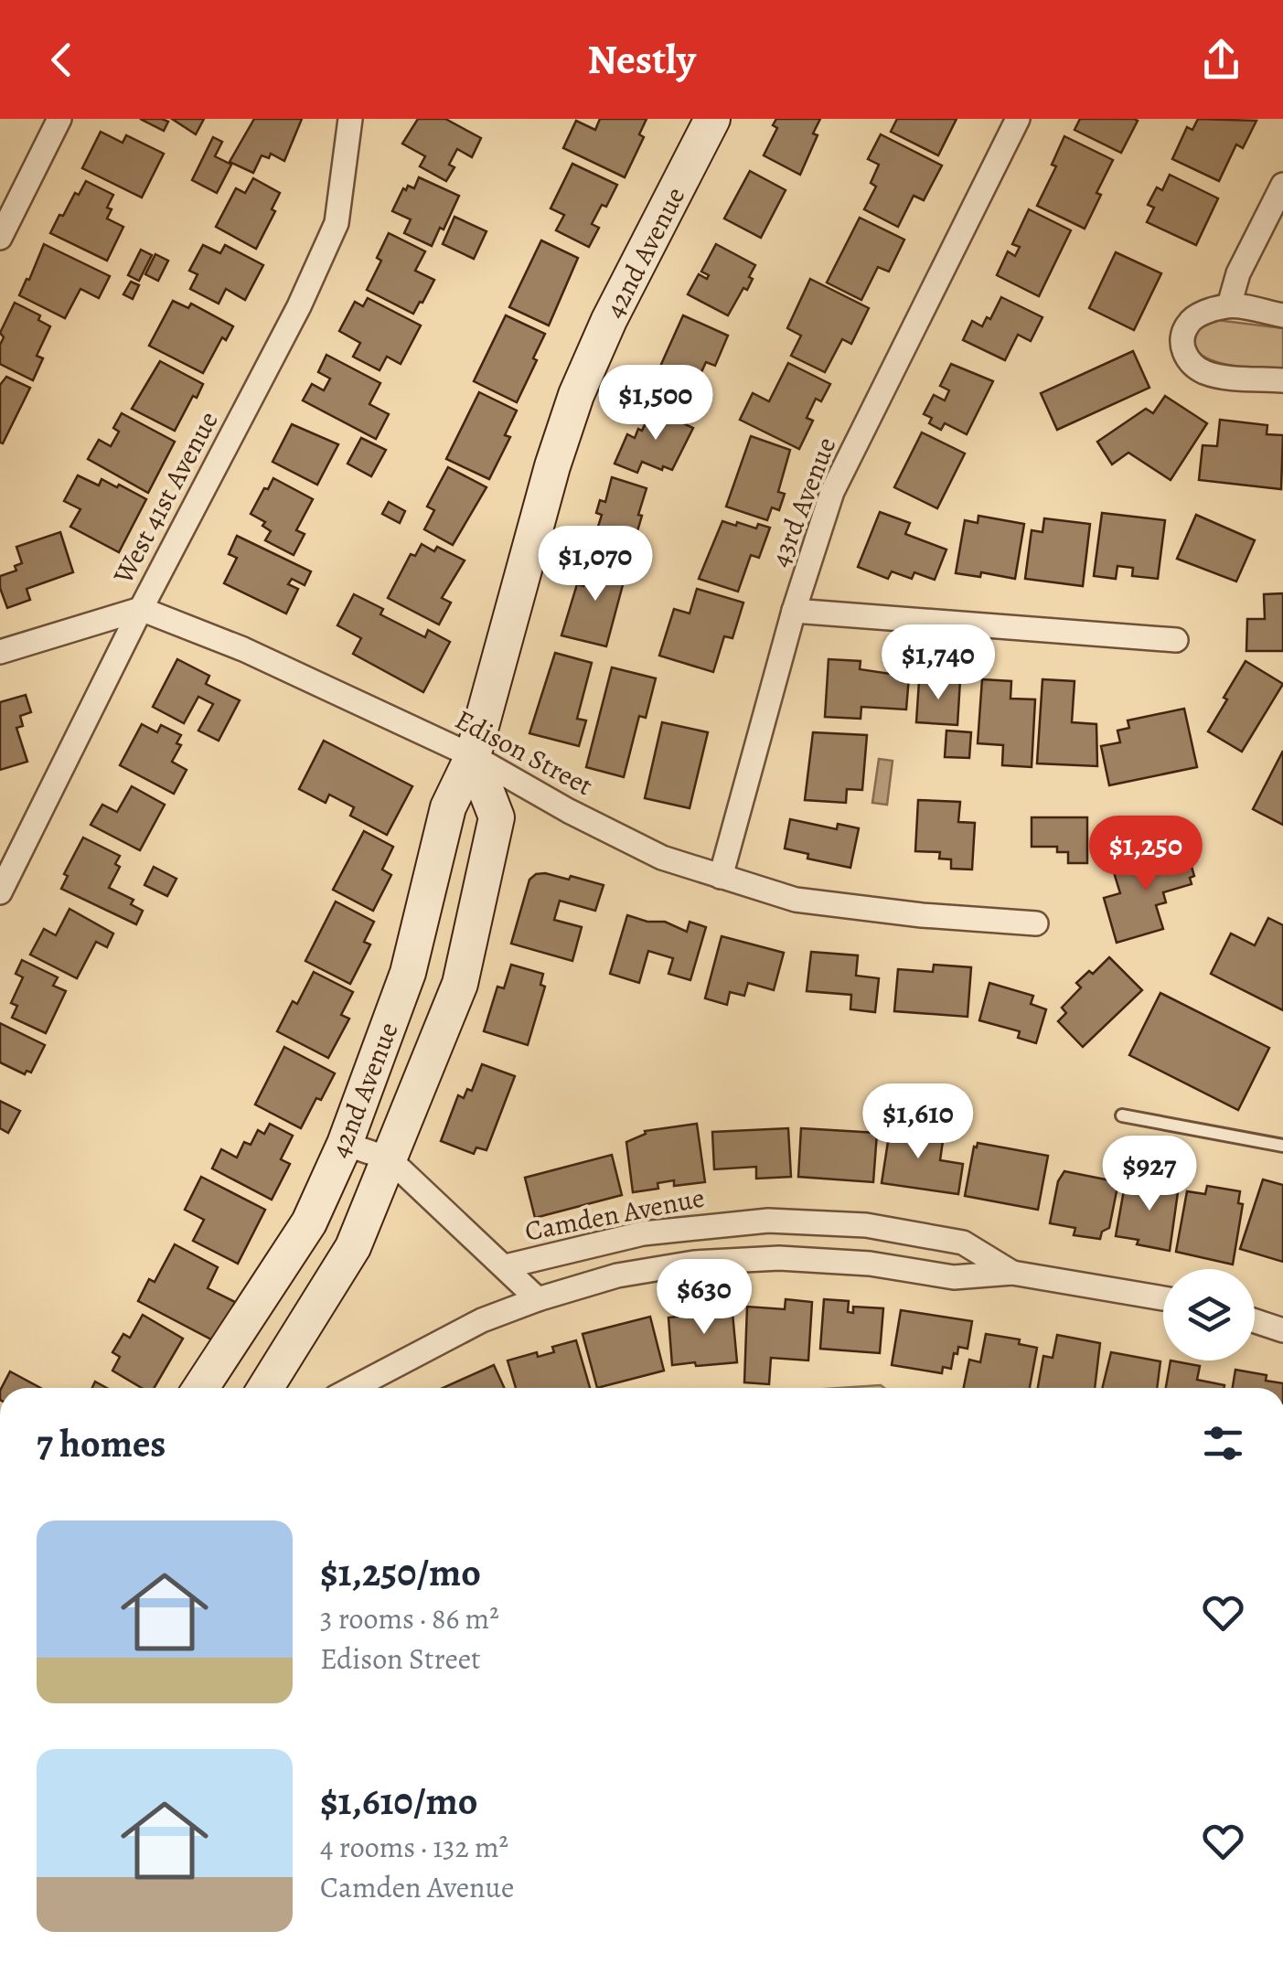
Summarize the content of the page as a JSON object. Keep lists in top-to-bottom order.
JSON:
{
  "streets": {
    "street": [
      "42nd Avenue",
      "West 41st Avenue",
      "43rd Avenue",
      "Edison Street",
      "Camden Avenue"
    ]
  },
  "crossings": [
    ["42nd Avenue", "Edison Street"],
    ["42nd Avenue", "Camden Avenue"],
    ["West 41st Avenue", "Edison Street"],
    ["43rd Avenue", "Edison Street"]
  ],
  "page": {
    "header": "Nestly",
    "price": [
      "$1,500",
      "$1,070",
      "$1,740",
      "$1,250",
      "$1,610",
      "$927",
      "$630"
    ],
    "heading": "7 homes",
    "list": [
      {
        "name": "$1,250/mo",
        "note": "3 rooms · 86 m² · Edison Street"
      },
      {
        "name": "$1,610/mo",
        "note": "4 rooms · 132 m² · Camden Avenue"
      }
    ]
  }
}
